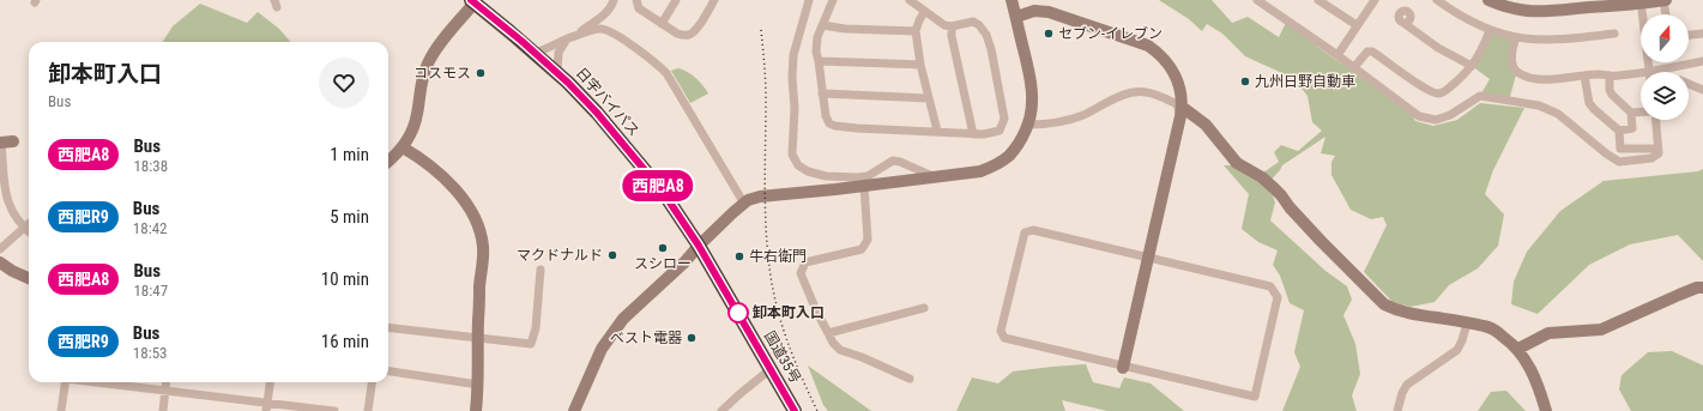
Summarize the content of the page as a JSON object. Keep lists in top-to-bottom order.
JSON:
{
  "streets": {
    "highway": ["日宇バイパス", "国道35号"]
  },
  "crossings": [
    ["日宇バイパス", "国道35号"]
  ],
  "places": [
    "セブン-イレブン",
    "コスモス",
    "九州日野自動車",
    "スシロー",
    "マクドナルド",
    "牛右衛門",
    "卸本町入口",
    "ベスト電器"
  ],
  "lines": ["bus line 西肥A8"],
  "north": "top",
  "page": {
    "on_map": "西肥A8",
    "heading": ["卸本町入口", "Bus"],
    "list": [
      {
        "mark": "西肥A8",
        "name": "Bus",
        "note": "18:38",
        "value": "1 min"
      },
      {
        "mark": "西肥R9",
        "name": "Bus",
        "note": "18:42",
        "value": "5 min"
      },
      {
        "mark": "西肥A8",
        "name": "Bus",
        "note": "18:47",
        "value": "10 min"
      },
      {
        "mark": "西肥R9",
        "name": "Bus",
        "note": "18:53",
        "value": "16 min"
      }
    ]
  }
}
